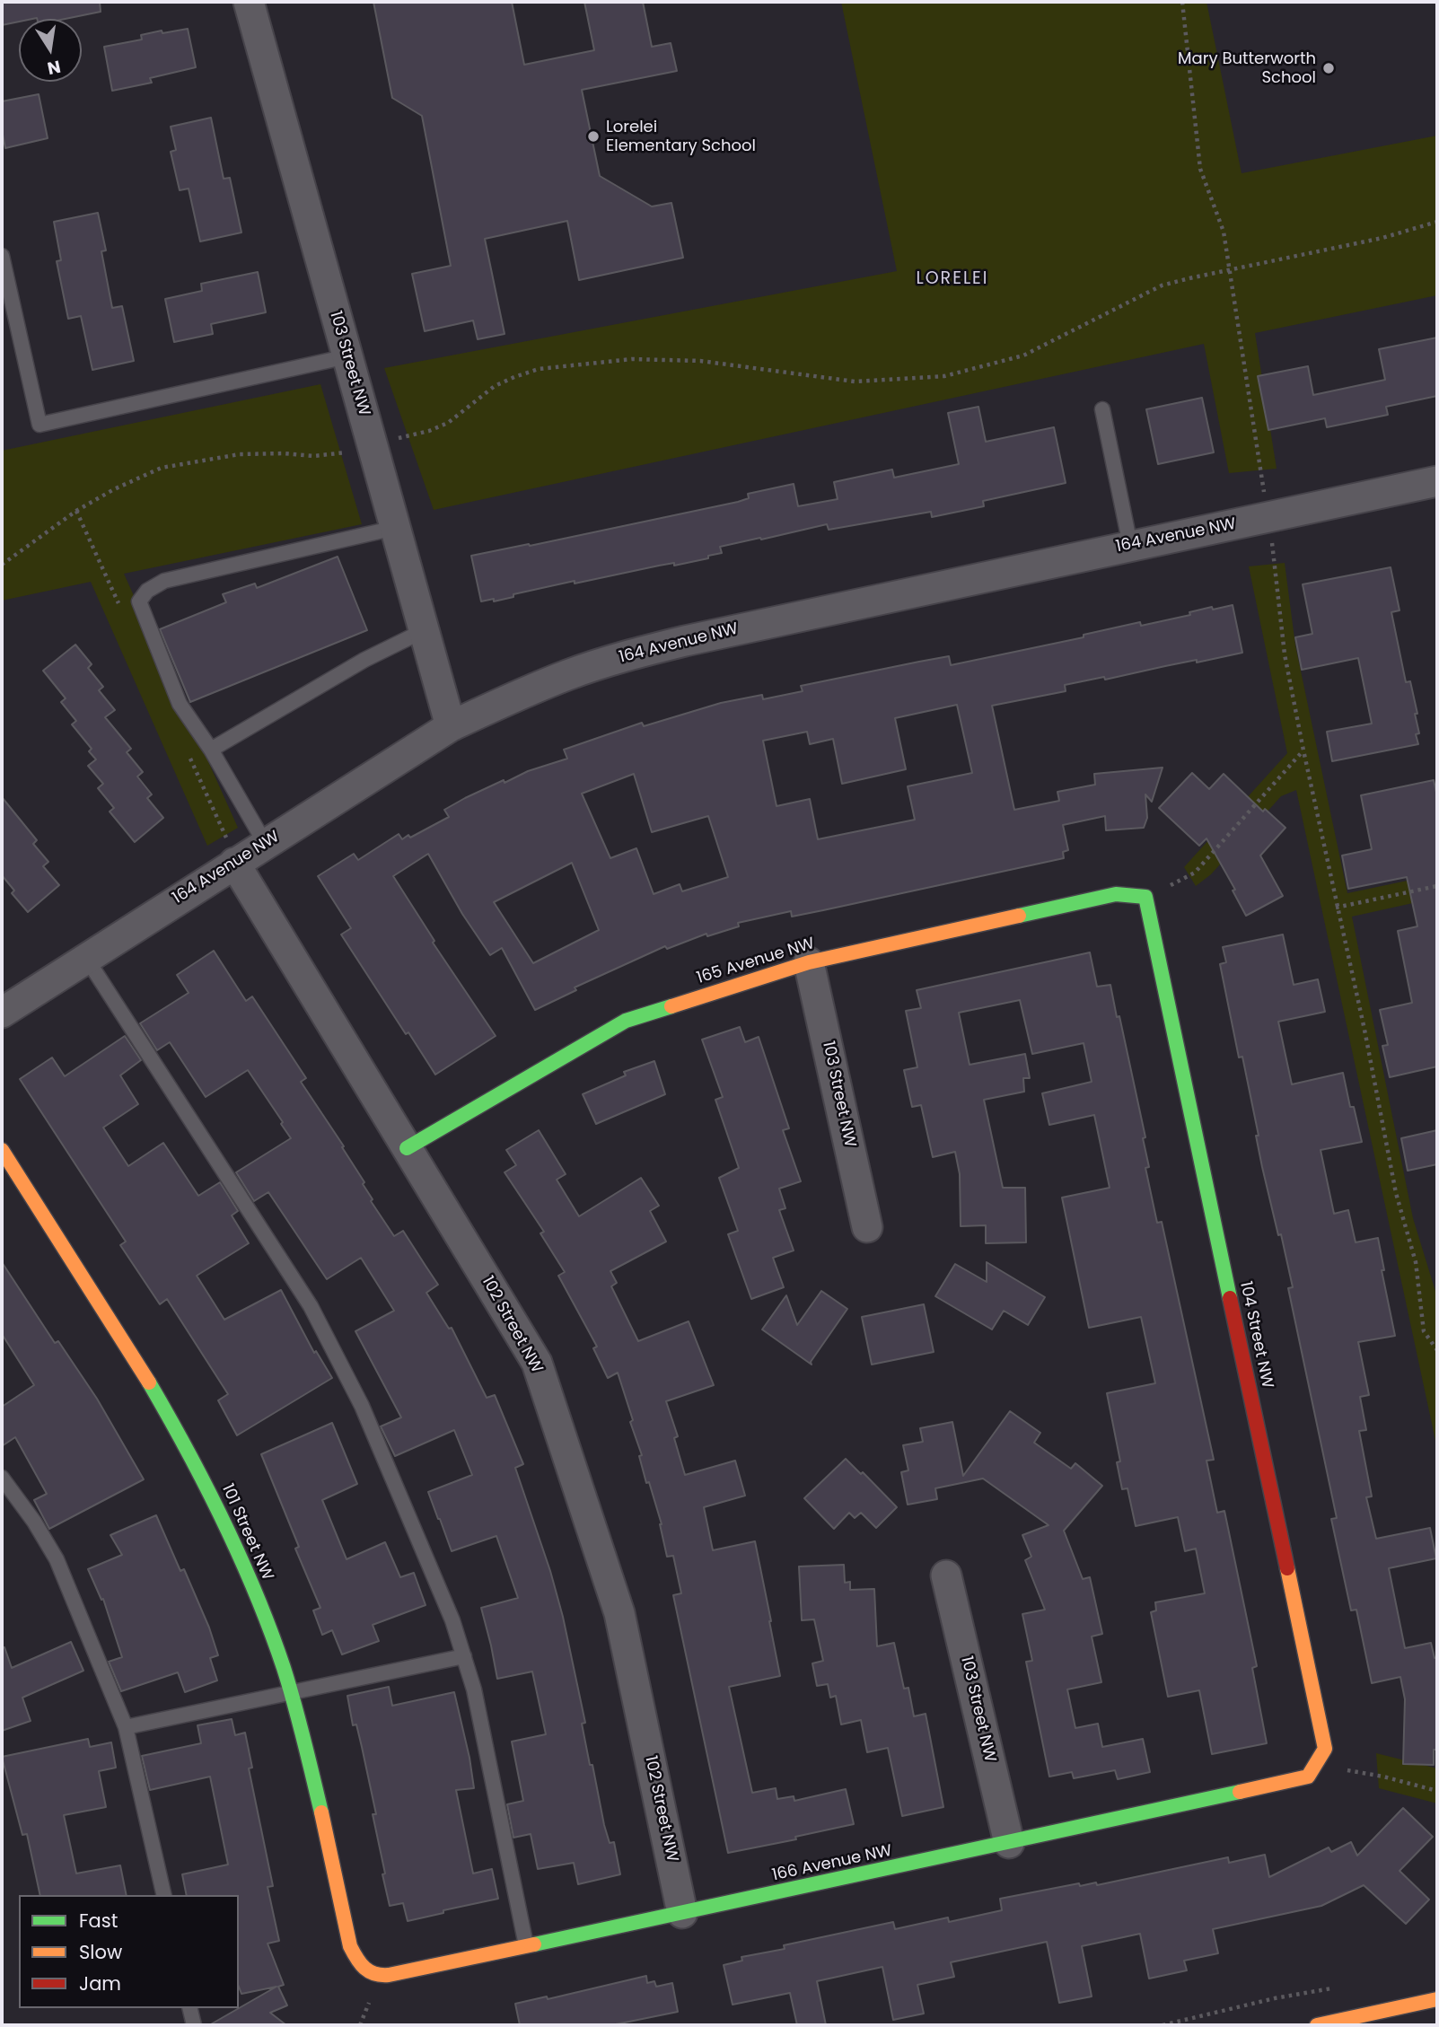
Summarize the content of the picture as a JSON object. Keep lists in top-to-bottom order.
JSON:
{
  "streets": {
    "street": [
      "103 Street NW",
      "164 Avenue NW",
      "165 Avenue NW",
      "102 Street NW",
      "104 Street NW",
      "101 Street NW",
      "166 Avenue NW"
    ]
  },
  "crossings": [
    ["103 Street NW", "164 Avenue NW"],
    ["103 Street NW", "165 Avenue NW"],
    ["103 Street NW", "166 Avenue NW"],
    ["164 Avenue NW", "102 Street NW"],
    ["165 Avenue NW", "102 Street NW"],
    ["165 Avenue NW", "104 Street NW"],
    ["102 Street NW", "166 Avenue NW"],
    ["104 Street NW", "166 Avenue NW"],
    ["101 Street NW", "166 Avenue NW"]
  ],
  "districts": ["LORELEI"],
  "places": ["Mary Butterworth School", "Lorelei Elementary School"],
  "legend": ["Fast", "Slow", "Jam"],
  "north": "bottom"
}
